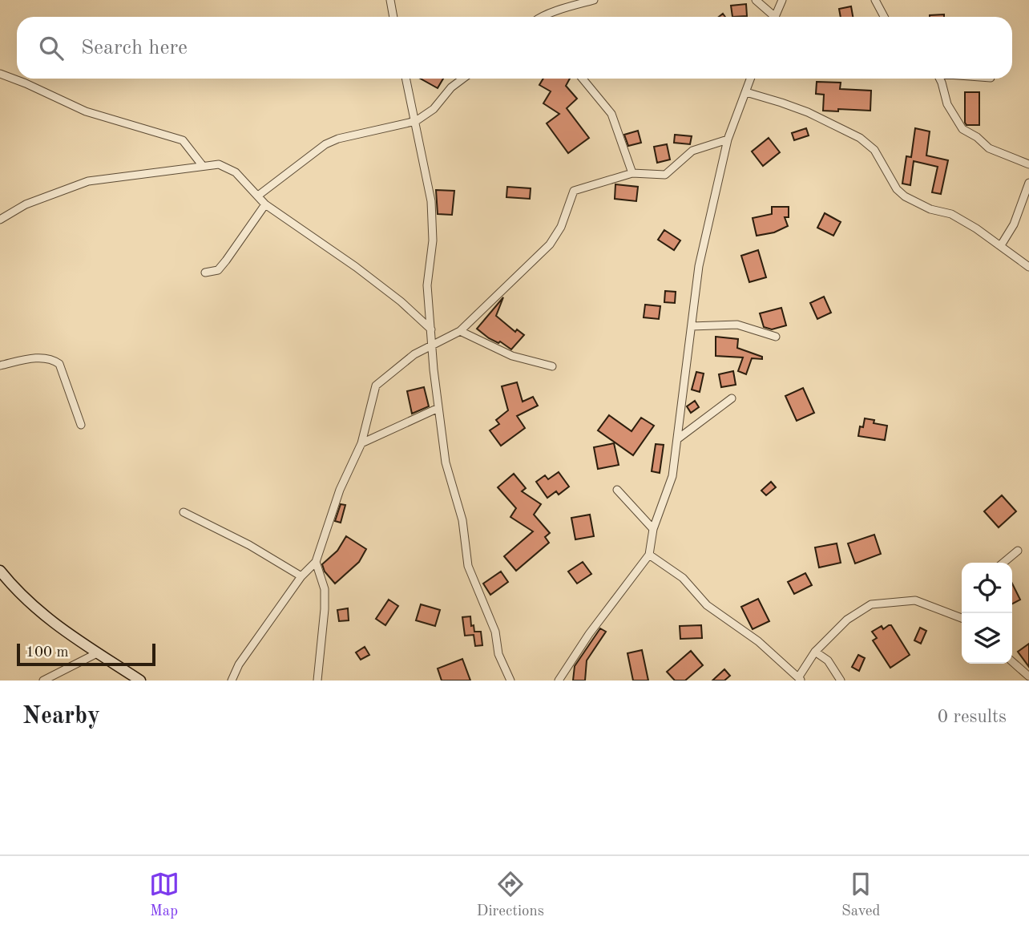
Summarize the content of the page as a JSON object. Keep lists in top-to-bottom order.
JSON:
{
  "scale_bar": "100 m",
  "page": {
    "search": "Search here",
    "scale": "100 m",
    "heading": ["Nearby", "0 results"],
    "nav": ["Map", "Directions", "Saved"]
  }
}
